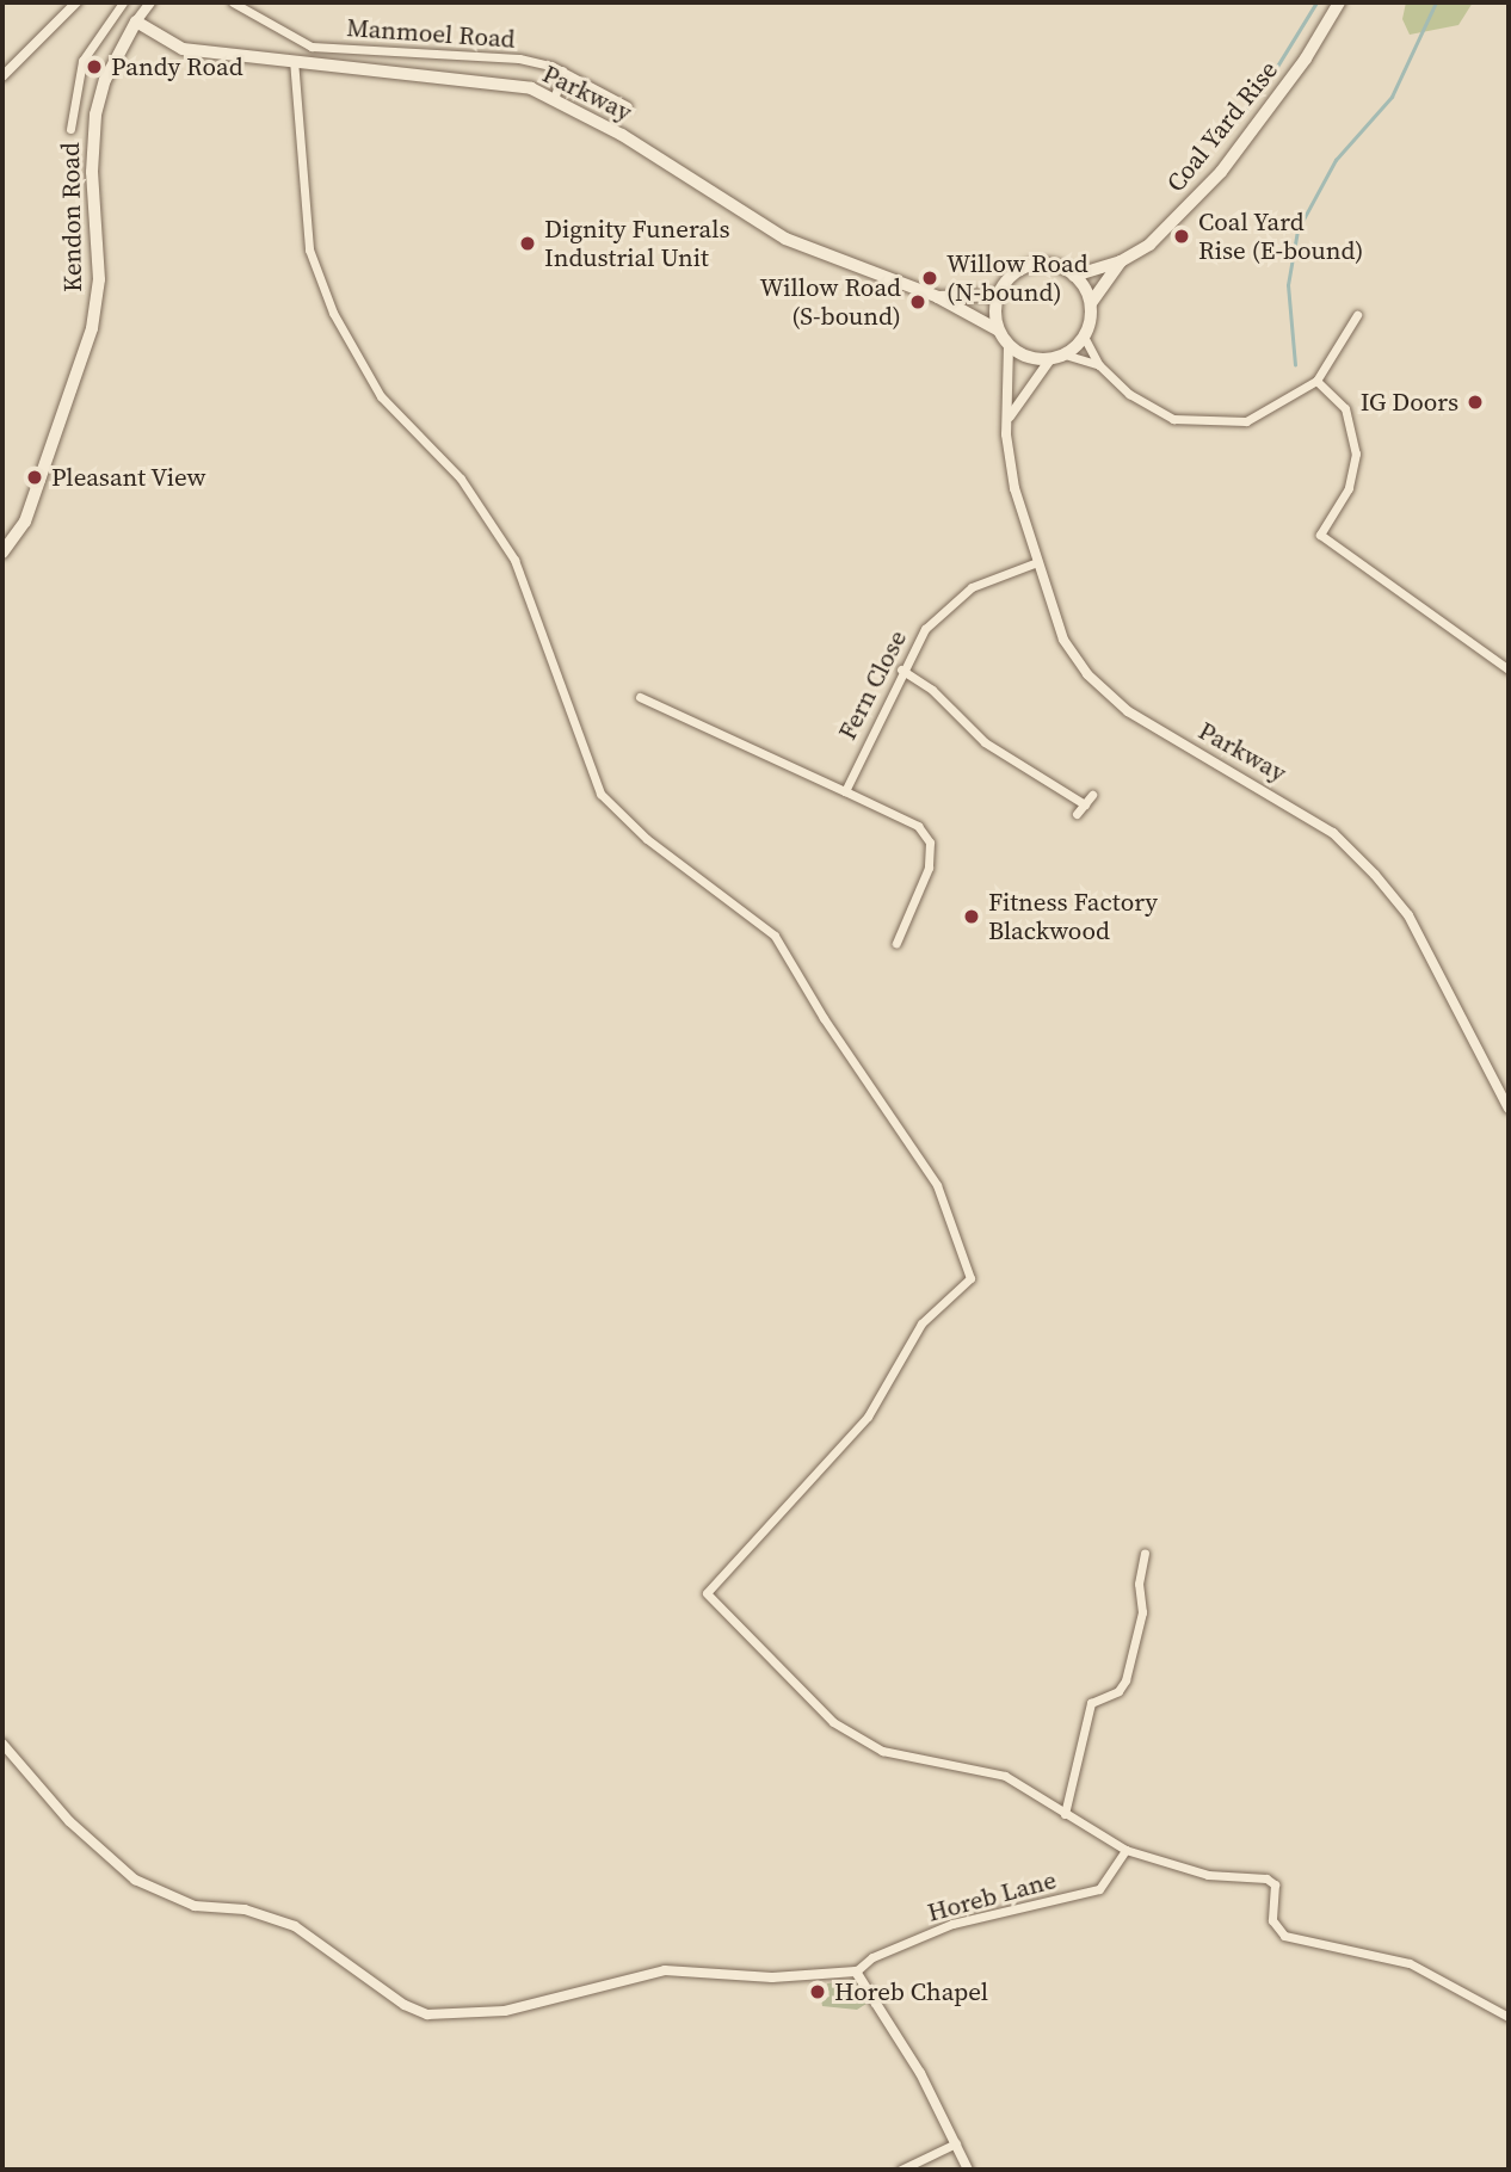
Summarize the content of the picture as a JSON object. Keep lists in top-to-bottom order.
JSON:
{
  "streets": {
    "main road": ["Parkway", "Coal Yard Rise", "Kendon Road"],
    "street": ["Manmoel Road", "Fern Close", "Horeb Lane"]
  },
  "crossings": [
    ["Parkway", "Coal Yard Rise"],
    ["Parkway", "Kendon Road"],
    ["Parkway", "Fern Close"]
  ],
  "places": [
    "Pandy Road",
    "Coal Yard Rise (E-bound)",
    "Dignity Funerals Industrial Unit",
    "Willow Road (N-bound)",
    "Willow Road (S-bound)",
    "IG Doors",
    "Pleasant View",
    "Fitness Factory Blackwood",
    "Horeb Chapel"
  ]
}
